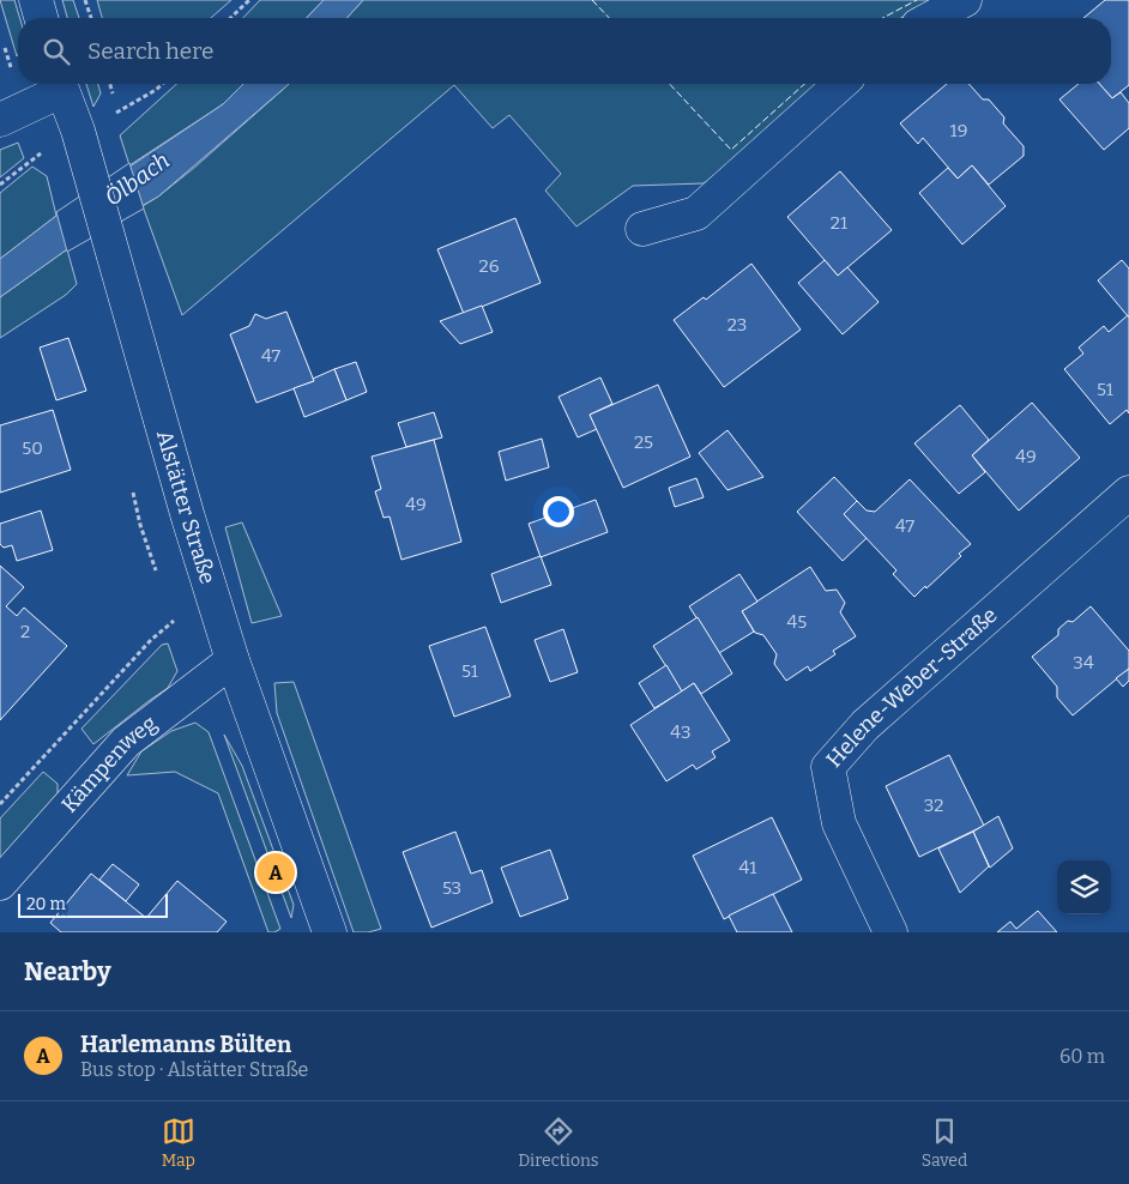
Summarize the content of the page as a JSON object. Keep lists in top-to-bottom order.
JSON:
{
  "streets": {
    "street": ["Alstätter Straße", "Helene-Weber-Straße", "Kämpenweg"]
  },
  "crossings": [
    ["Alstätter Straße", "Kämpenweg"]
  ],
  "water": ["Ölbach"],
  "house_numbers": [
    "19",
    "21",
    "26",
    "23",
    "47",
    "51",
    "25",
    "50",
    "49",
    "49",
    "47",
    "45",
    "2",
    "34",
    "51",
    "43",
    "32",
    "41",
    "53"
  ],
  "scale_bar": "20 m",
  "page": {
    "search": "Search here",
    "pins": "A",
    "scale": "20 m",
    "heading": "Nearby",
    "list": [
      {
        "mark": "A",
        "name": "Harlemanns Bülten",
        "note": "Bus stop · Alstätter Straße",
        "value": "60 m"
      }
    ],
    "nav": ["Map", "Directions", "Saved"]
  }
}
